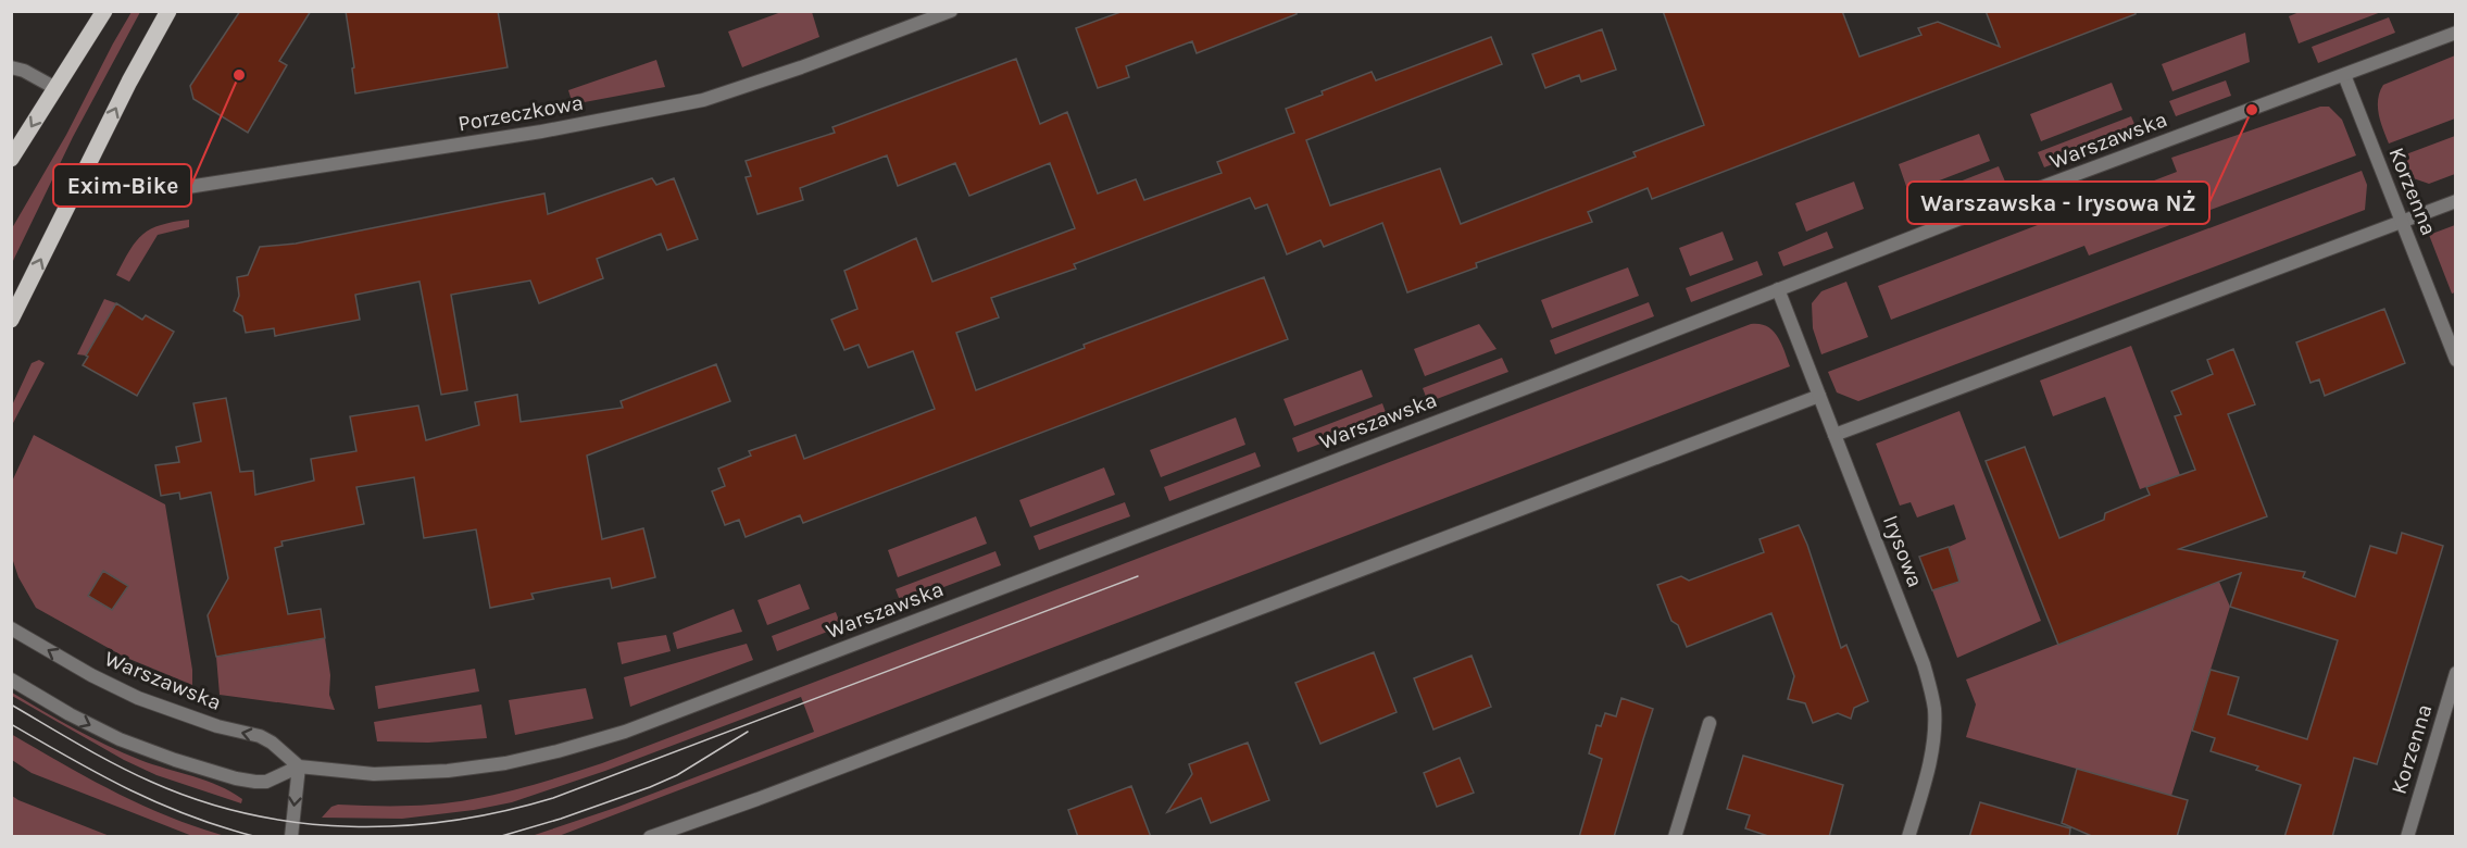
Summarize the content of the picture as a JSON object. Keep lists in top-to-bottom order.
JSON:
{
  "streets": {
    "street": [
      "Porzeczkowa",
      "Warszawska",
      "Korzenna",
      "Irysowa"
    ]
  },
  "crossings": [
    ["Warszawska", "Korzenna"],
    ["Warszawska", "Irysowa"]
  ],
  "places": ["Exim-Bike", "Warszawska - Irysowa NŻ"]
}
